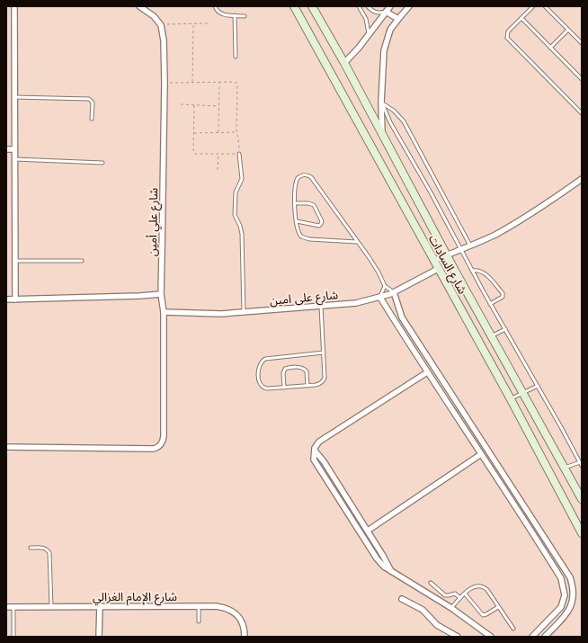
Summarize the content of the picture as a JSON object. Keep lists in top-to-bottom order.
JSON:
{
  "streets": {
    "main road": ["شارع السادات"],
    "street": ["شارع علي أمين", "شارع على امين", "شارع الإمام الغزالي"]
  },
  "crossings": [
    ["شارع علي أمين", "شارع على امين"],
    ["شارع السادات", "شارع على امين"]
  ]
}
